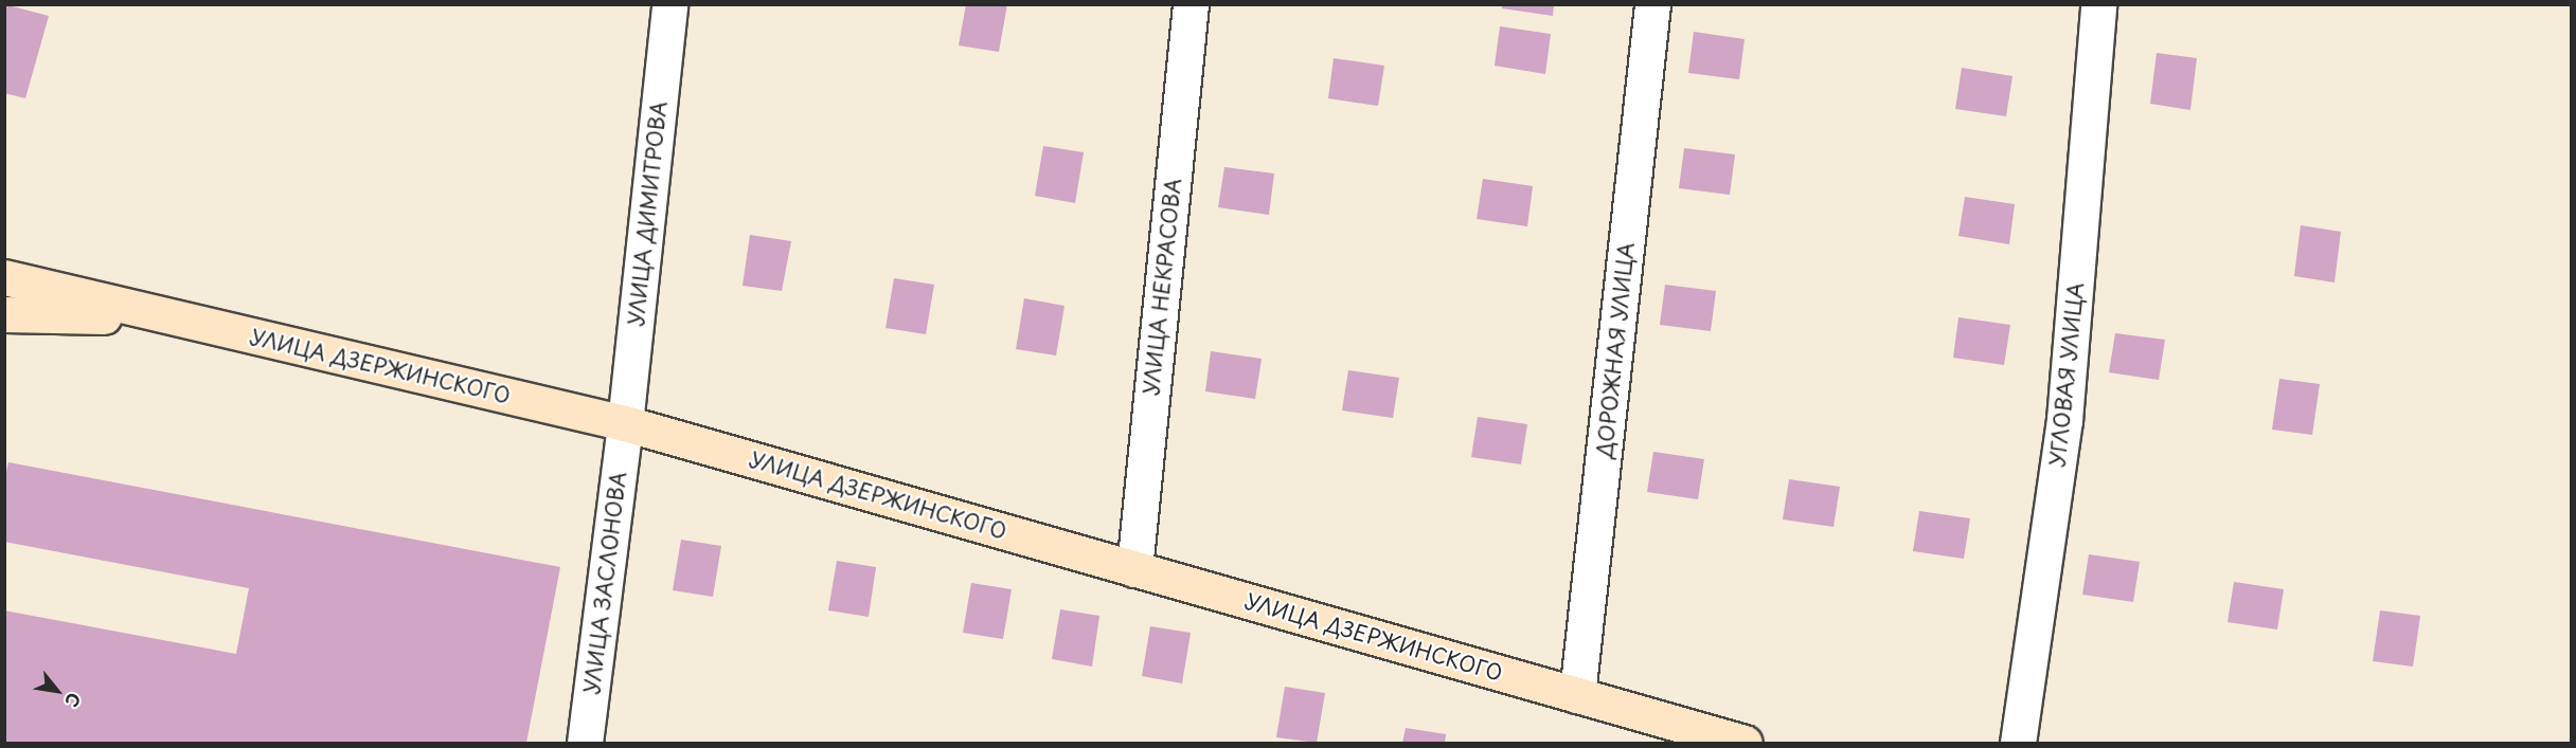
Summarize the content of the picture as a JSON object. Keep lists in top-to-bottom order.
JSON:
{
  "streets": {
    "main road": ["УЛИЦА ДЗЕРЖИНСКОГО"],
    "street": [
      "УЛИЦА ДИМИТРОВА",
      "УЛИЦА НЕКРАСОВА",
      "ДОРОЖНАЯ УЛИЦА",
      "УГЛОВАЯ УЛИЦА",
      "УЛИЦА ЗАСЛОНОВА"
    ]
  },
  "crossings": [
    ["УЛИЦА ДИМИТРОВА", "УЛИЦА ДЗЕРЖИНСКОГО"],
    ["УЛИЦА ДИМИТРОВА", "УЛИЦА ЗАСЛОНОВА"],
    ["УЛИЦА НЕКРАСОВА", "УЛИЦА ДЗЕРЖИНСКОГО"],
    ["ДОРОЖНАЯ УЛИЦА", "УЛИЦА ДЗЕРЖИНСКОГО"],
    ["УЛИЦА ДЗЕРЖИНСКОГО", "УЛИЦА ЗАСЛОНОВА"]
  ],
  "north": "bottom right"
}
